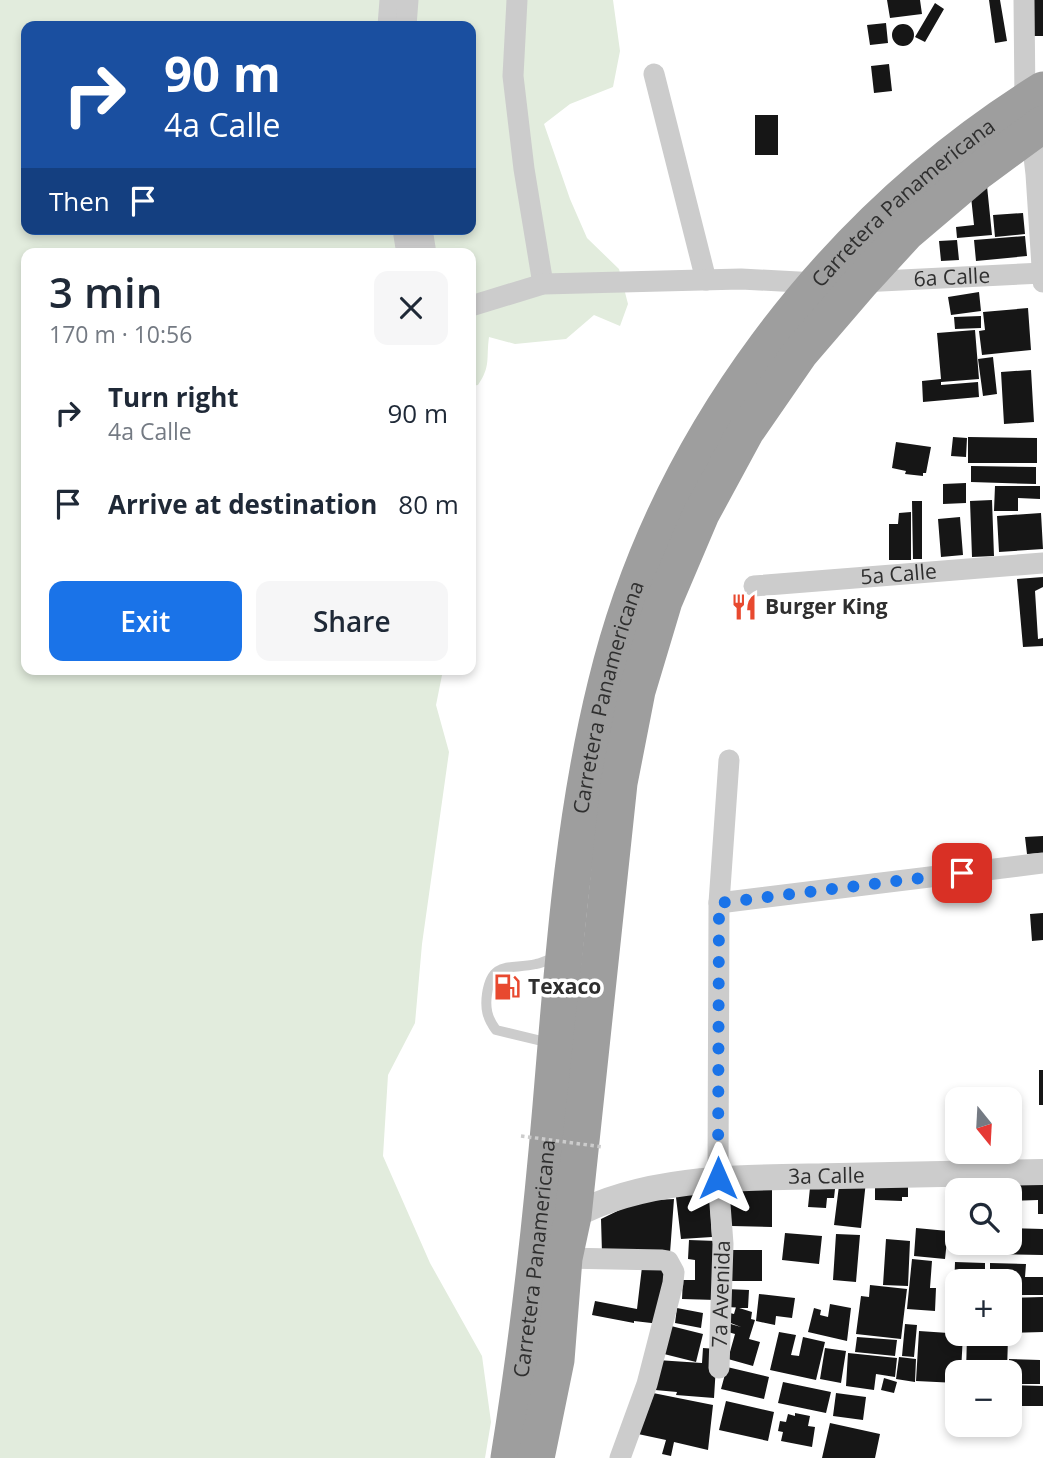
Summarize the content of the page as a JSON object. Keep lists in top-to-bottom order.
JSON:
{
  "streets": {
    "highway": ["Carretera Panamericana"],
    "street": [
      "6a Calle",
      "5a Calle",
      "3a Calle",
      "7a Avenida"
    ]
  },
  "crossings": [
    ["Carretera Panamericana", "6a Calle"],
    ["Carretera Panamericana", "3a Calle"],
    ["3a Calle", "7a Avenida"]
  ],
  "places": {
    "restaurant": ["Burger King"],
    "fuel station": ["Texaco"]
  },
  "north": "bottom",
  "page": {
    "turn": ["90 m", "4a Calle"],
    "then": "Then",
    "heading": ["3 min", "170 m · 10:56"],
    "list": [
      {
        "name": "Turn right",
        "note": "4a Calle",
        "value": "90 m"
      },
      {
        "name": "Arrive at destination",
        "value": "80 m"
      }
    ],
    "buttons": ["Exit", "Share"],
    "map_buttons": ["+", "−"]
  }
}
